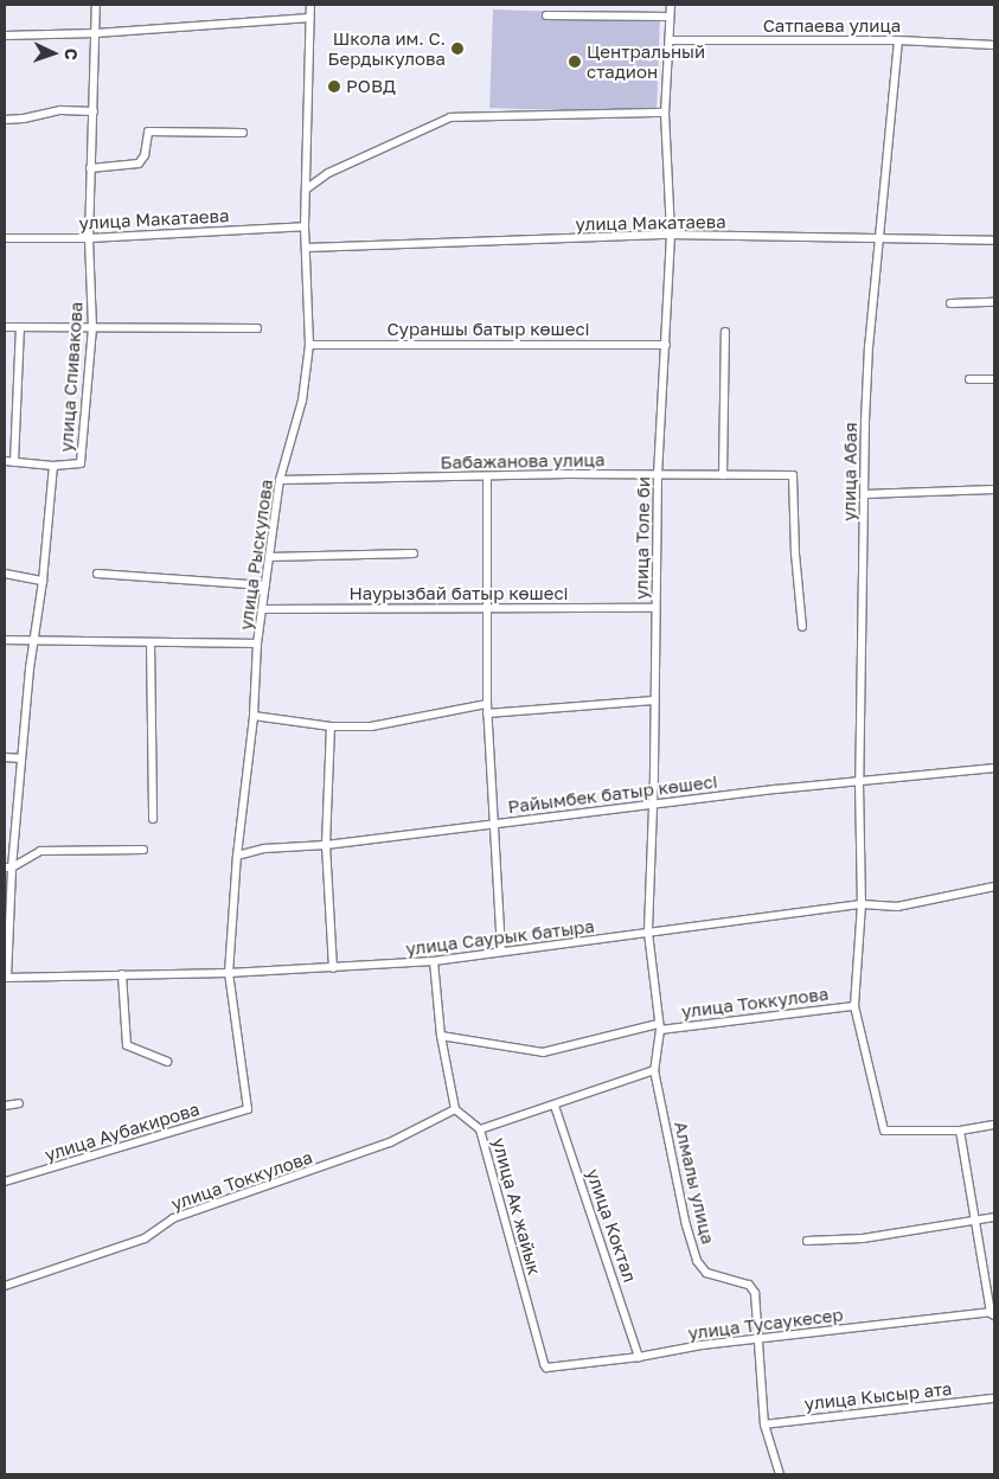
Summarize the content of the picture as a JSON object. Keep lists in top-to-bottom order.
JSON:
{
  "streets": {
    "street": [
      "Сатпаева улица",
      "улица Макатаева",
      "Сураншы батыр көшесі",
      "улица Спивакова",
      "Бабажанова улица",
      "улица Абая",
      "улица Толе би",
      "улица Рыскулова",
      "Наурызбай батыр көшесі",
      "Райымбек батыр көшесі",
      "улица Саурык батыра",
      "улица Токкулова",
      "улица Аубакирова",
      "Алмалы улица",
      "улица Ак жайык",
      "улица Коктал",
      "улица Тусаукесер",
      "улица Кысыр ата"
    ]
  },
  "crossings": [
    ["Сатпаева улица", "улица Абая"],
    ["Сатпаева улица", "улица Толе би"],
    ["улица Макатаева", "улица Спивакова"],
    ["улица Макатаева", "улица Абая"],
    ["улица Макатаева", "улица Толе би"],
    ["улица Макатаева", "улица Рыскулова"],
    ["Сураншы батыр көшесі", "улица Толе би"],
    ["Сураншы батыр көшесі", "улица Рыскулова"],
    ["улица Спивакова", "улица Саурык батыра"],
    ["Бабажанова улица", "улица Толе би"],
    ["Бабажанова улица", "улица Рыскулова"],
    ["улица Абая", "Райымбек батыр көшесі"],
    ["улица Абая", "улица Саурык батыра"],
    ["улица Абая", "улица Токкулова"],
    ["улица Толе би", "Наурызбай батыр көшесі"],
    ["улица Толе би", "Райымбек батыр көшесі"],
    ["улица Толе би", "улица Саурык батыра"],
    ["улица Толе би", "улица Токкулова"],
    ["улица Толе би", "Алмалы улица"],
    ["улица Рыскулова", "Наурызбай батыр көшесі"],
    ["улица Рыскулова", "Райымбек батыр көшесі"],
    ["улица Рыскулова", "улица Саурык батыра"],
    ["улица Рыскулова", "улица Аубакирова"],
    ["улица Токкулова", "улица Ак жайык"],
    ["Алмалы улица", "улица Тусаукесер"],
    ["Алмалы улица", "улица Кысыр ата"],
    ["улица Ак жайык", "улица Тусаукесер"],
    ["улица Коктал", "улица Тусаукесер"]
  ],
  "places": ["Школа им. С. Бердыкулова", "Центральный стадион", "РОВД"],
  "north": "right"
}
